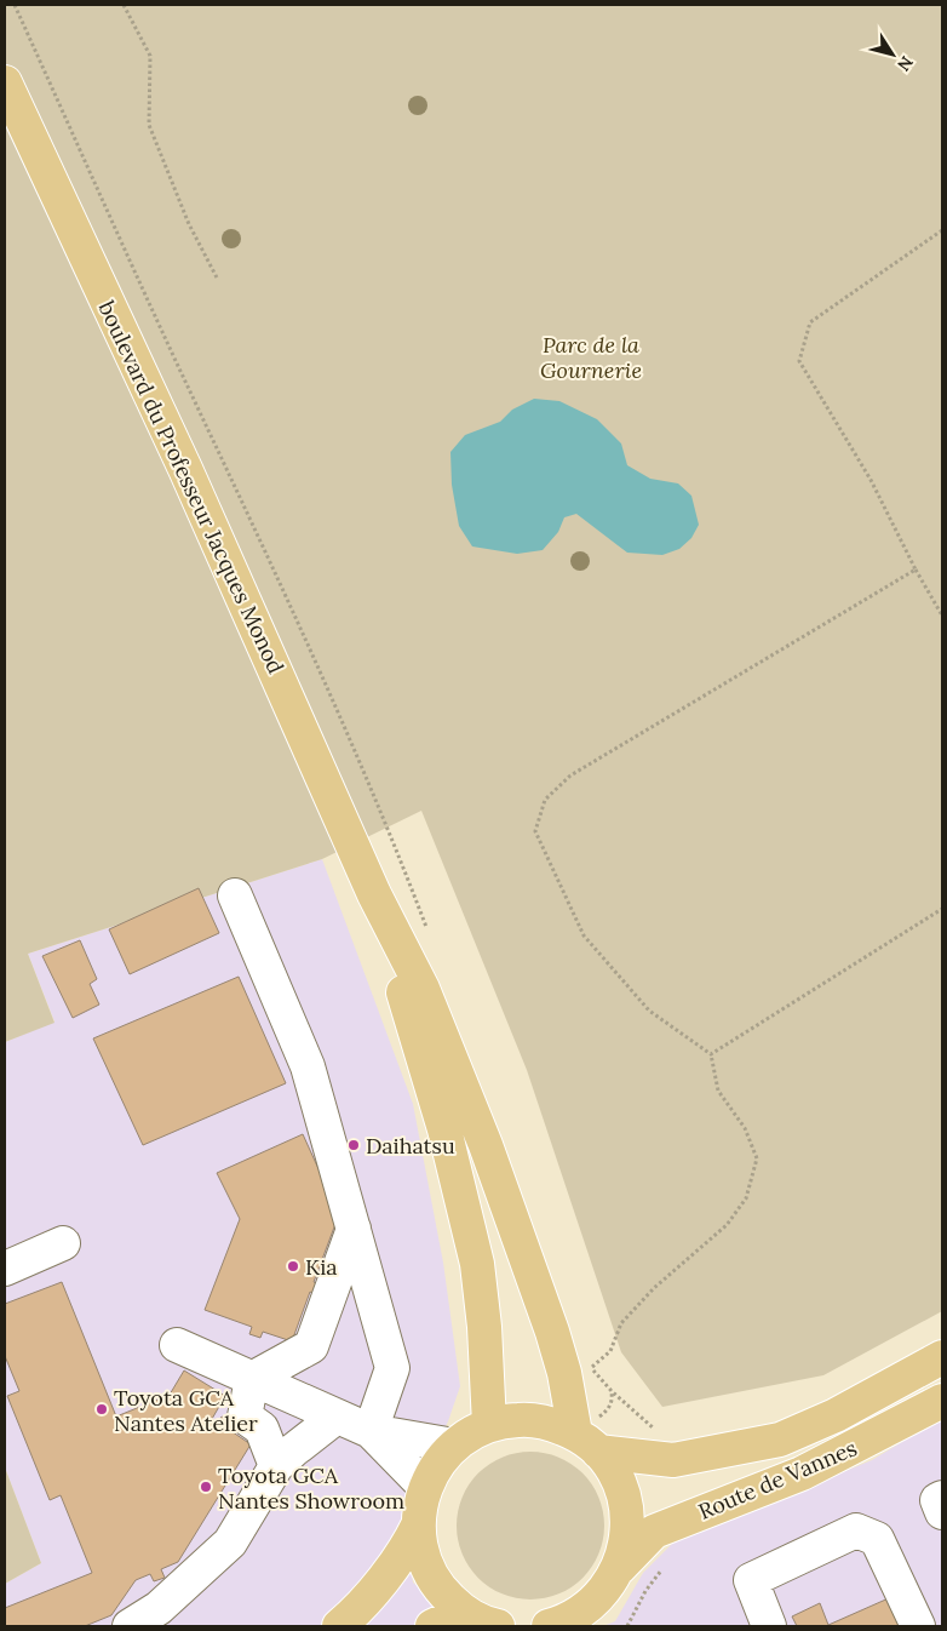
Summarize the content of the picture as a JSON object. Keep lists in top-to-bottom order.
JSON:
{
  "streets": {
    "main road": ["boulevard du Professeur Jacques Monod", "Route de Vannes"]
  },
  "parks": ["Parc de la Gournerie"],
  "places": [
    "Daihatsu",
    "Kia",
    "Toyota GCA Nantes Atelier",
    "Toyota GCA Nantes Showroom"
  ],
  "north": "bottom right"
}
